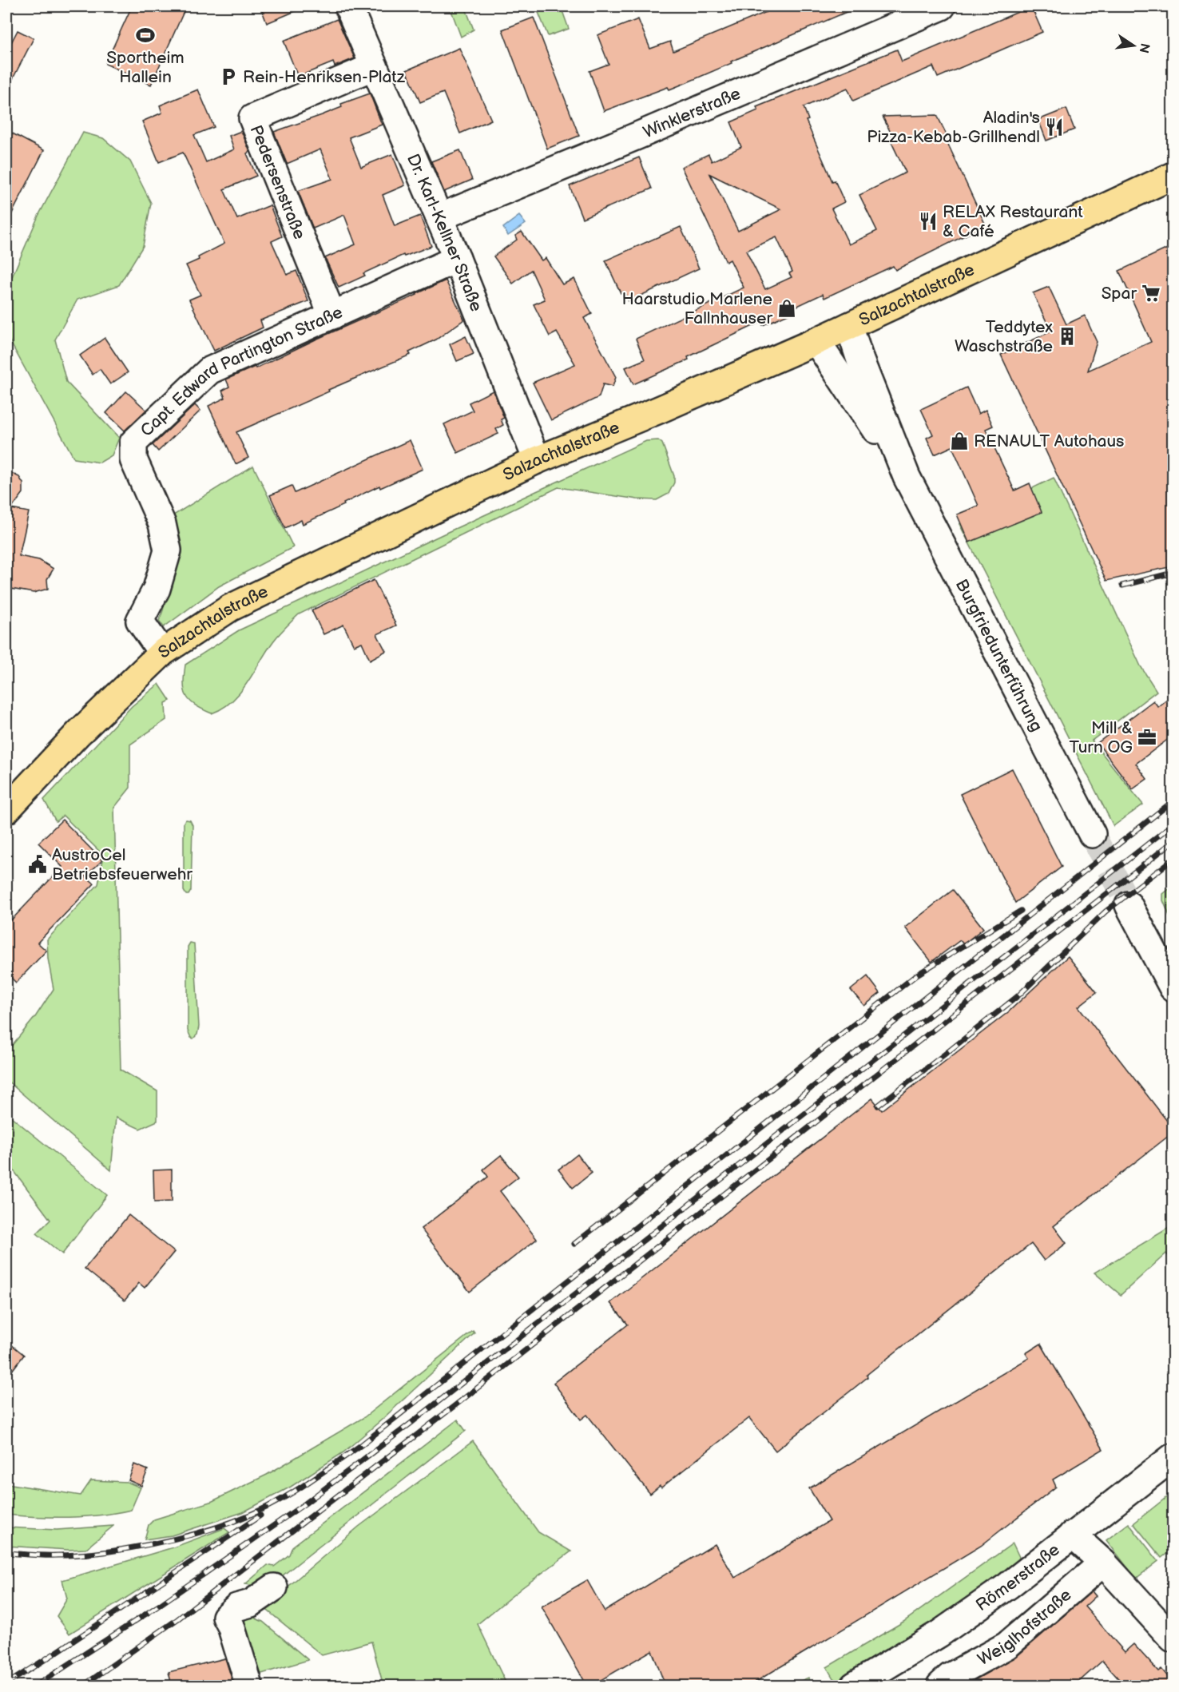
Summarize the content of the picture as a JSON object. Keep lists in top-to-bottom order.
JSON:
{
  "streets": {
    "main road": ["Salzachtalstraße"],
    "street": [
      "Winklerstraße",
      "Pedersenstraße",
      "Dr. Karl-Kellner Straße",
      "Capt. Edward Partington Straße",
      "Burgfriedunterführung",
      "Römerstraße",
      "Weiglhofstraße"
    ]
  },
  "crossings": [
    ["Winklerstraße", "Dr. Karl-Kellner Straße"],
    ["Pedersenstraße", "Dr. Karl-Kellner Straße"],
    ["Pedersenstraße", "Capt. Edward Partington Straße"],
    ["Dr. Karl-Kellner Straße", "Salzachtalstraße"],
    ["Dr. Karl-Kellner Straße", "Capt. Edward Partington Straße"],
    ["Salzachtalstraße", "Capt. Edward Partington Straße"],
    ["Salzachtalstraße", "Burgfriedunterführung"]
  ],
  "places": {
    "sports": ["Sportheim Hallein"],
    "parking": ["Rein-Henriksen-Platz"],
    "restaurant": ["Aladin's Pizza-Kebab-Grillhendl", "RELAX Restaurant & Café"],
    "supermarket": ["Spar"],
    "shop": ["Haarstudio Marlene Fallnhauser", "RENAULT Autohaus"],
    "building": ["Teddytex Waschstraße"],
    "office": ["Mill & Turn OG"],
    "public building": ["AustroCel Betriebsfeuerwehr"]
  },
  "north": "right"
}
